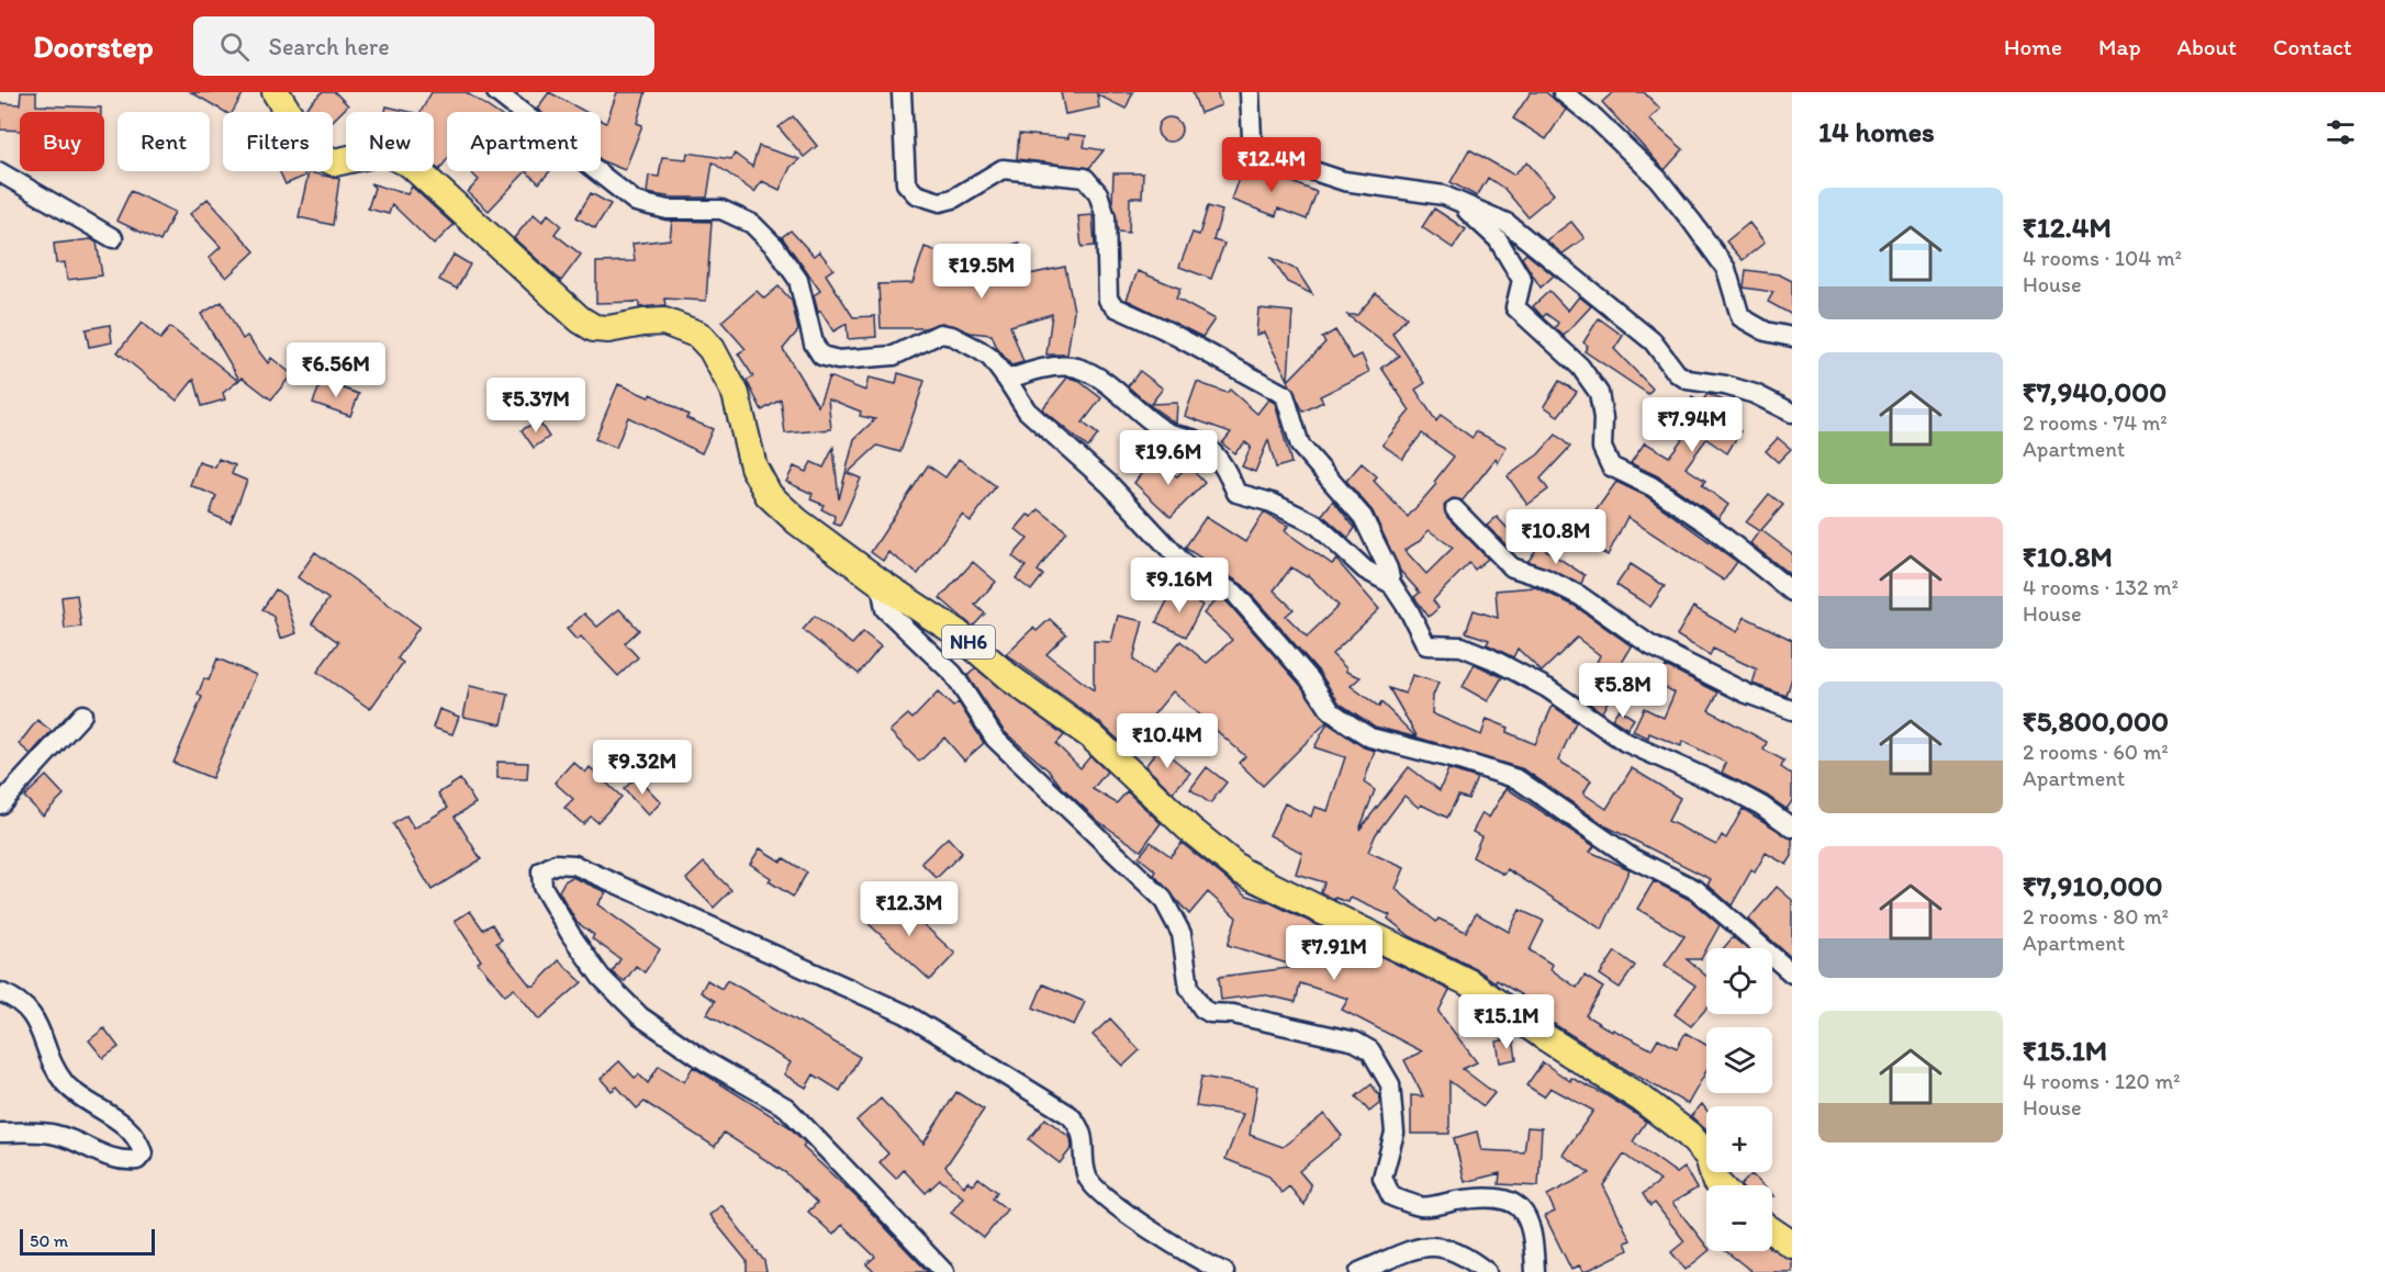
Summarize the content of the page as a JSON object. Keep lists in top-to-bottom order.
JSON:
{
  "streets": {
    "highway": ["NH6"]
  },
  "scale_bar": "50 m",
  "page": {
    "header": "Doorstep",
    "search": "Search here",
    "nav": [
      "Home",
      "Map",
      "About",
      "Contact"
    ],
    "heading": "14 homes",
    "chip": [
      "Buy",
      "Rent",
      "Filters",
      "New",
      "Apartment"
    ],
    "price": [
      "₹12.4M",
      "₹19.5M",
      "₹6.56M",
      "₹5.37M",
      "₹7.94M",
      "₹19.6M",
      "₹10.8M",
      "₹9.16M",
      "₹5.8M",
      "₹10.4M",
      "₹9.32M",
      "₹12.3M",
      "₹7.91M",
      "₹15.1M"
    ],
    "list": [
      {
        "name": "₹12.4M",
        "note": "4 rooms · 104 m² · House"
      },
      {
        "name": "₹7,940,000",
        "note": "2 rooms · 74 m² · Apartment"
      },
      {
        "name": "₹10.8M",
        "note": "4 rooms · 132 m² · House"
      },
      {
        "name": "₹5,800,000",
        "note": "2 rooms · 60 m² · Apartment"
      },
      {
        "name": "₹7,910,000",
        "note": "2 rooms · 80 m² · Apartment"
      },
      {
        "name": "₹15.1M",
        "note": "4 rooms · 120 m² · House"
      }
    ],
    "map_buttons": ["+", "−"],
    "scale": "50 m"
  }
}
